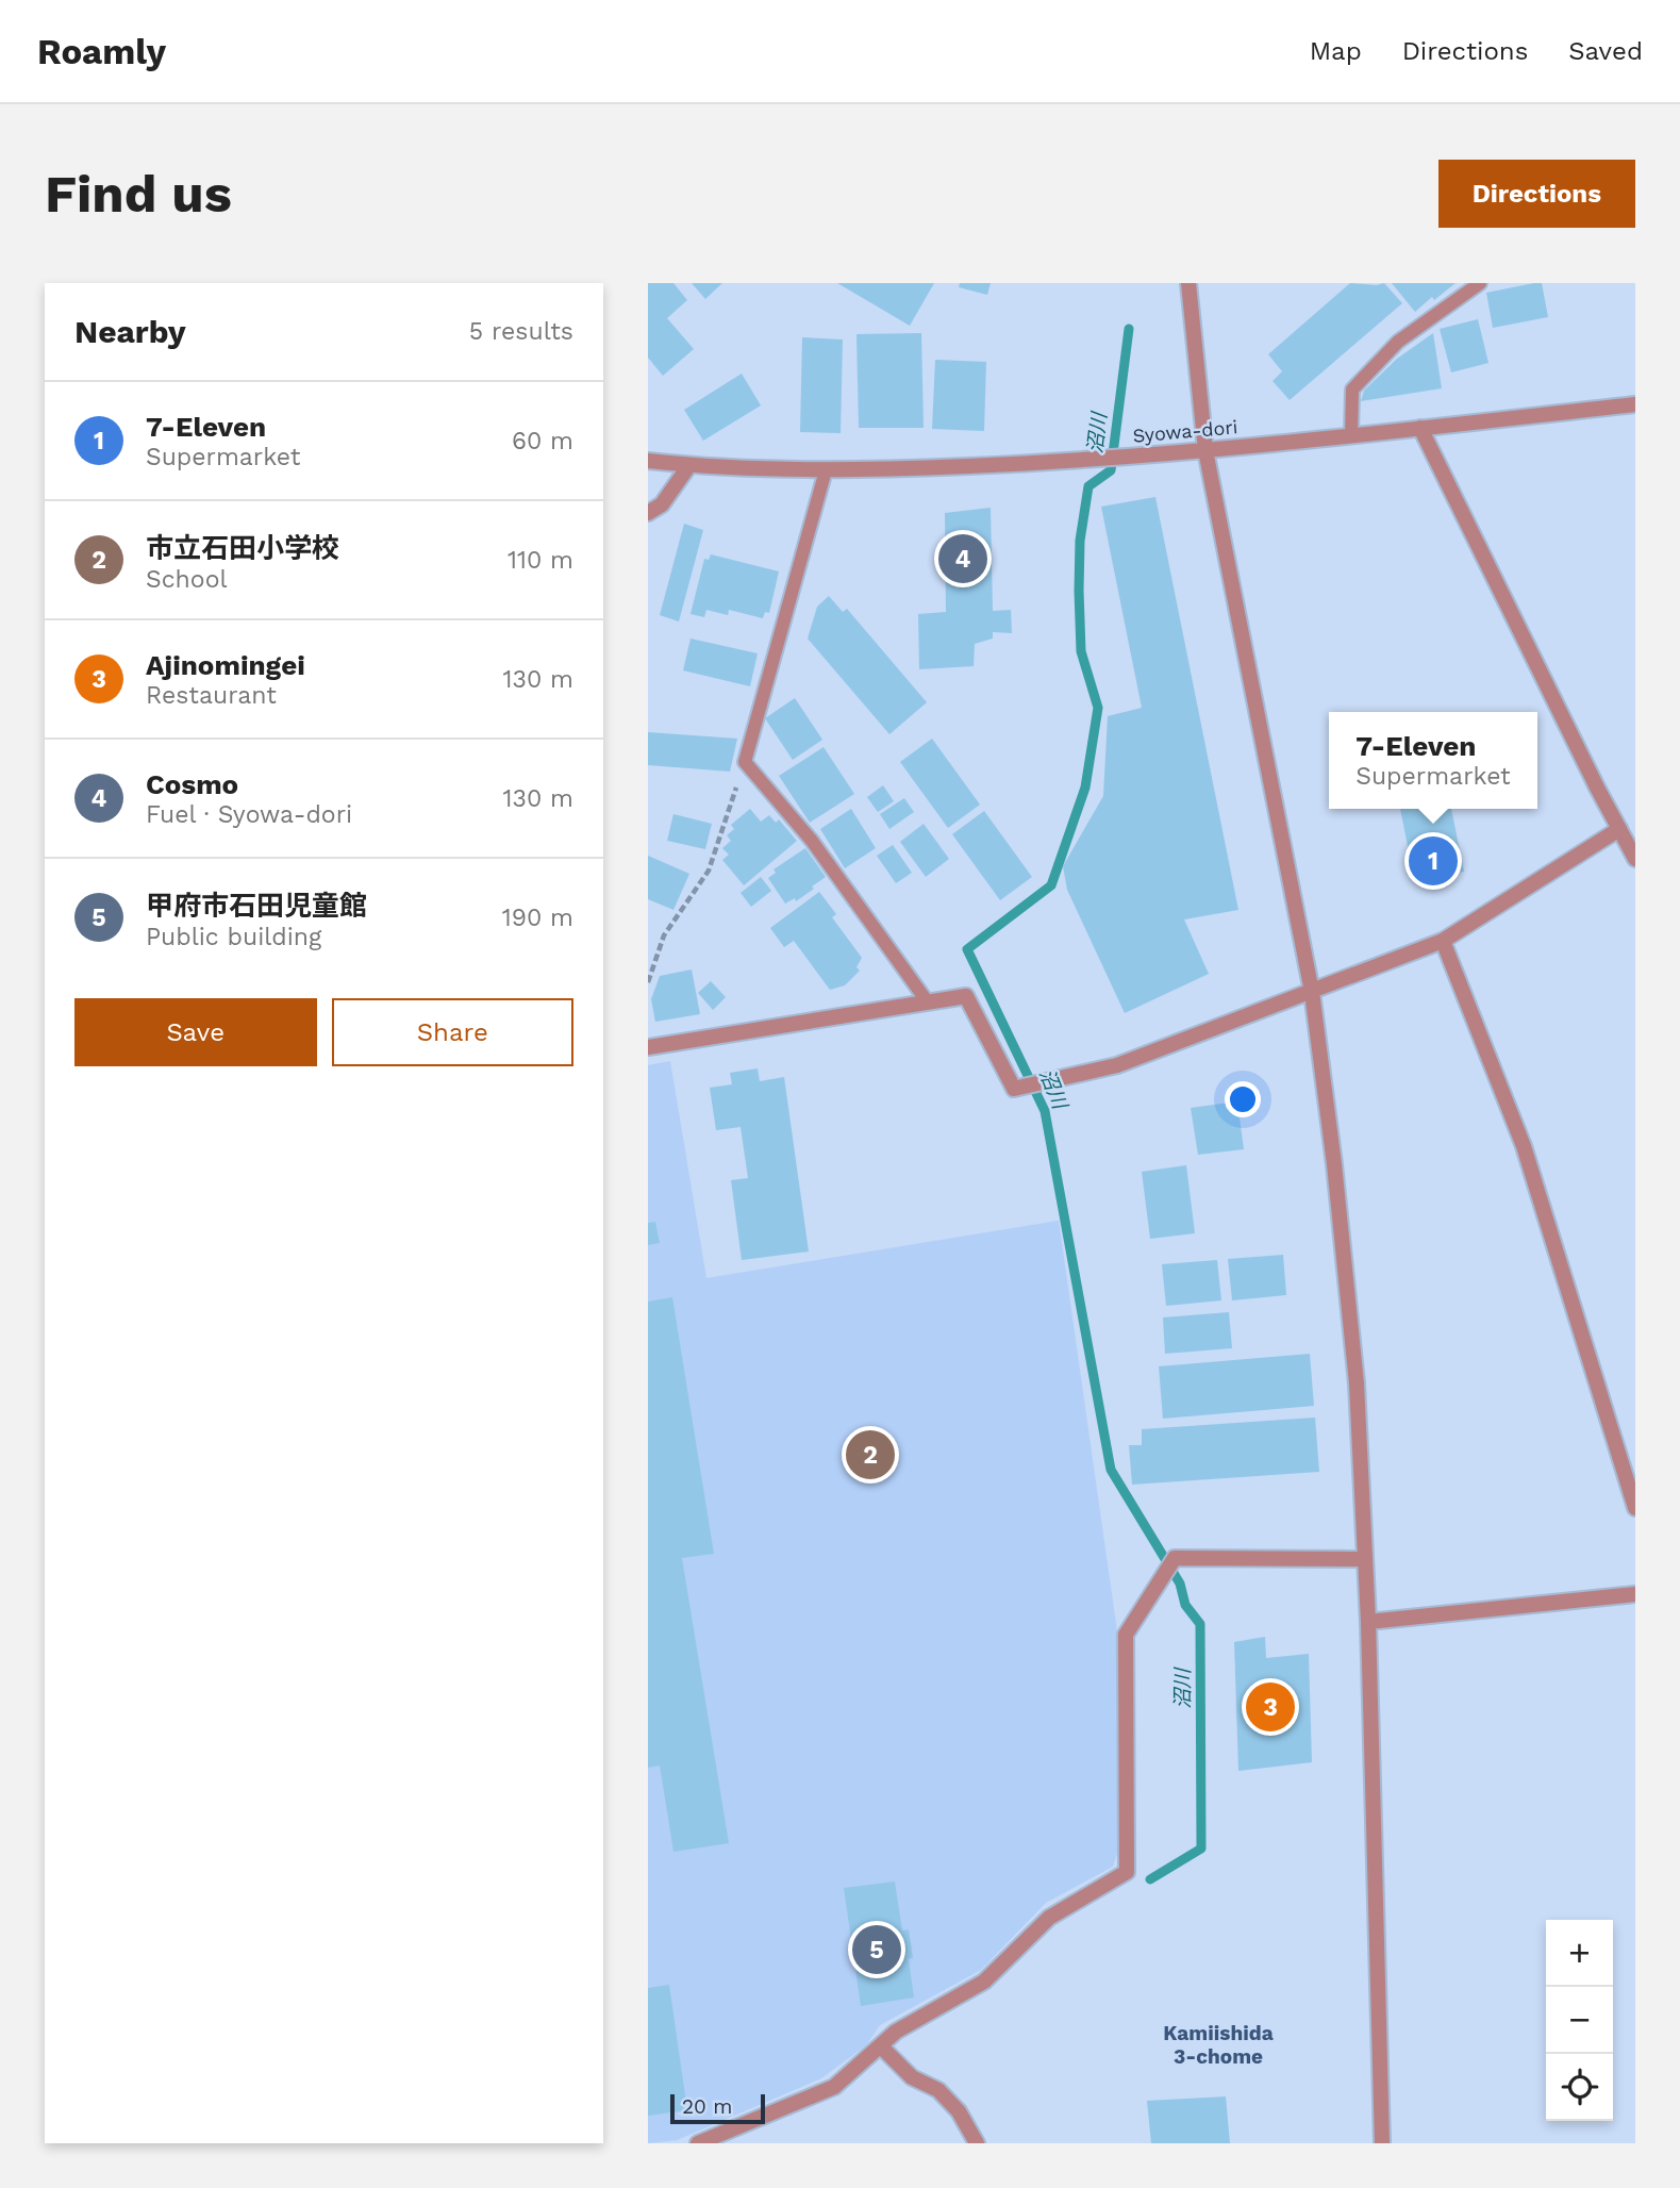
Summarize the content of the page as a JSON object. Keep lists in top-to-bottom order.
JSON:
{
  "streets": {
    "street": ["Syowa-dori"]
  },
  "districts": ["Kamiishida 3-chome"],
  "water": ["沼川"],
  "scale_bar": "20 m",
  "page": {
    "header": "Roamly",
    "nav": ["Map", "Directions", "Saved"],
    "buttons": [
      "Directions",
      ["Save", "Share"]
    ],
    "title": "Find us",
    "heading": ["Nearby", "5 results"],
    "list": [
      {
        "mark": "1",
        "name": "7-Eleven",
        "note": "Supermarket",
        "value": "60 m"
      },
      {
        "mark": "2",
        "name": "市立石田小学校",
        "note": "School",
        "value": "110 m"
      },
      {
        "mark": "3",
        "name": "Ajinomingei",
        "note": "Restaurant",
        "value": "130 m"
      },
      {
        "mark": "4",
        "name": "Cosmo",
        "note": "Fuel · Syowa-dori",
        "value": "130 m"
      },
      {
        "mark": "5",
        "name": "甲府市石田児童館",
        "note": "Public building",
        "value": "190 m"
      }
    ],
    "pins": [
      "4",
      "1",
      "2",
      "3",
      "5"
    ],
    "popup": ["7-Eleven", "Supermarket"],
    "map_buttons": ["+", "−"],
    "scale": "20 m"
  }
}
